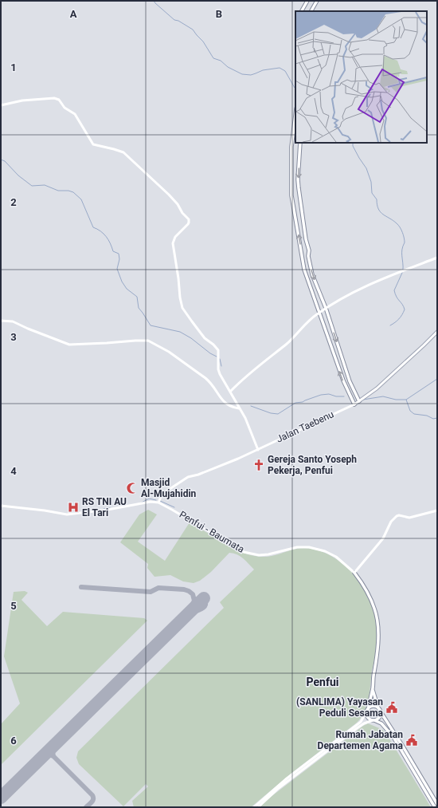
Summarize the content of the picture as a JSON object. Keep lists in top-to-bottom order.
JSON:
{
  "streets": {
    "highway": ["Penfui - Baumata"],
    "street": ["Jalan Taebenu"]
  },
  "crossings": [
    ["Jalan Taebenu", "Penfui - Baumata"]
  ],
  "districts": ["Penfui"],
  "places": {
    "church": ["Gereja Santo Yoseph Pekerja, Penfui"],
    "mosque": ["Masjid Al-Mujahidin"],
    "hospital": ["RS TNI AU El Tari"],
    "public building": ["(SANLIMA) Yayasan Peduli Sesama", "Rumah Jabatan Departemen Agama"]
  },
  "grid": {
    "columns": ["A", "B"],
    "rows": [
      "1",
      "2",
      "3",
      "4",
      "5",
      "6"
    ]
  }
}
